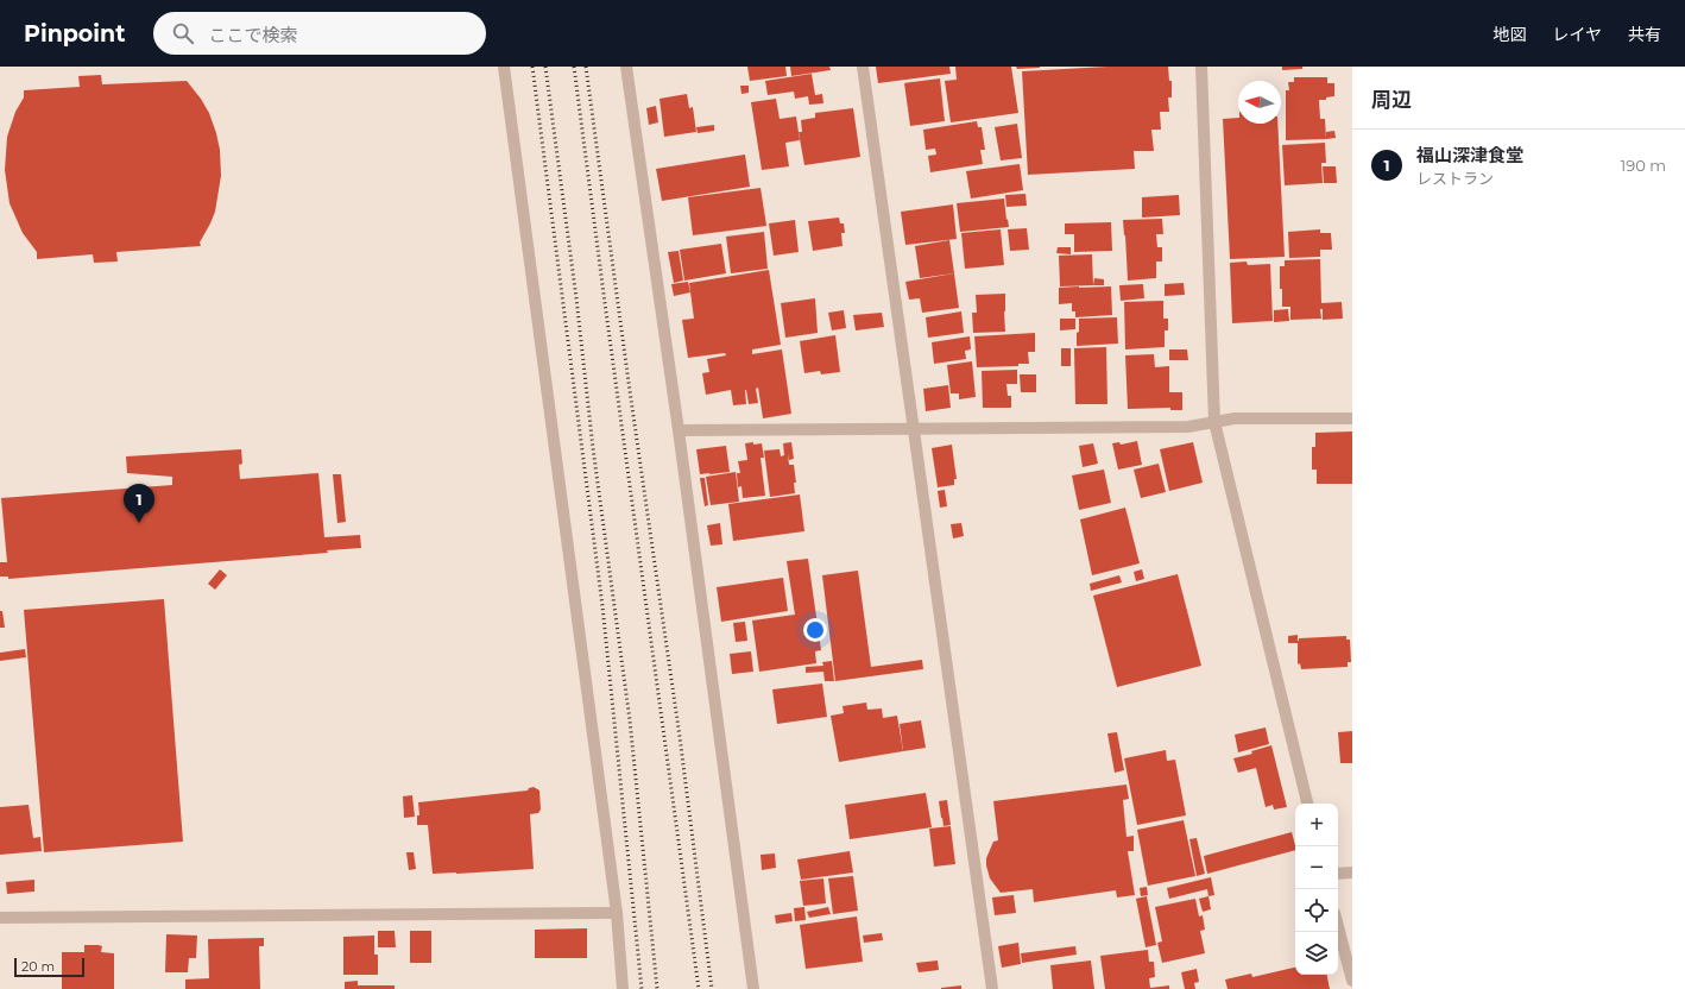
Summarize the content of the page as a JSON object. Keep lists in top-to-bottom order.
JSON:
{
  "scale_bar": "20 m",
  "north": "left",
  "page": {
    "header": "Pinpoint",
    "search": "ここで検索",
    "nav": ["地図", "レイヤ", "共有"],
    "heading": "周辺",
    "list": [
      {
        "mark": "1",
        "name": "福山深津食堂",
        "note": "レストラン",
        "value": "190 m"
      }
    ],
    "pins": "1",
    "map_buttons": ["+", "−"],
    "scale": "20 m"
  }
}
